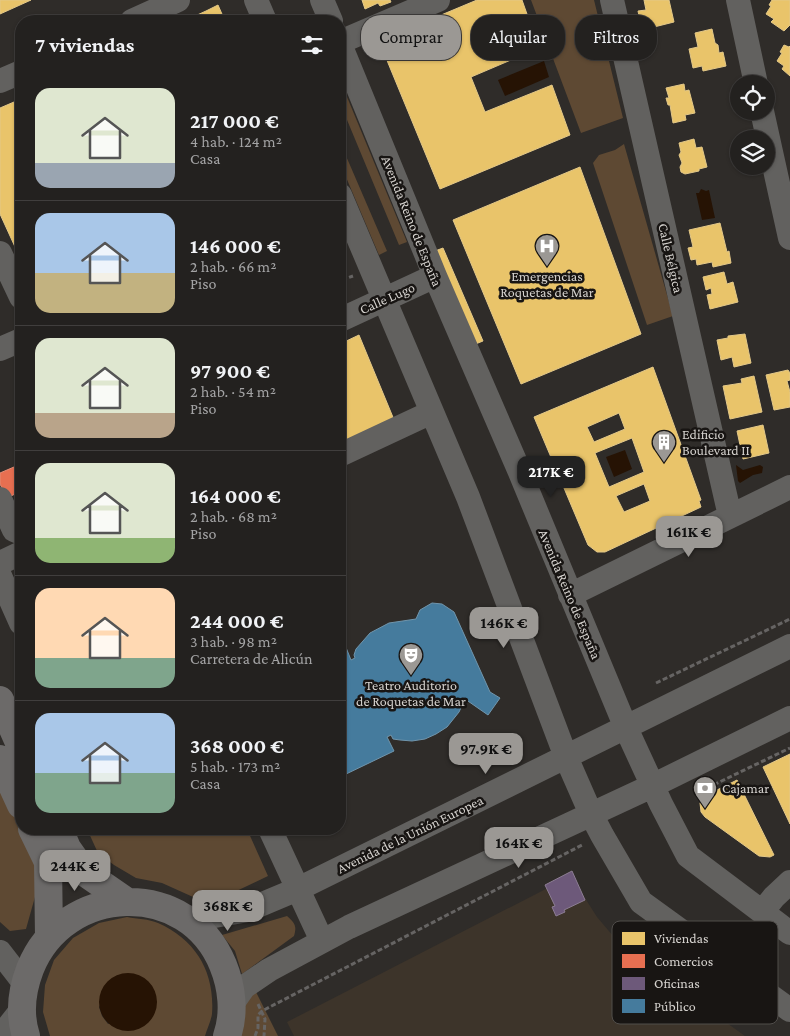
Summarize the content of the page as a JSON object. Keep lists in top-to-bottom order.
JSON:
{
  "streets": {
    "street": [
      "Avenida Reino de España",
      "Calle Bélgica",
      "Calle Lugo",
      "Avenida de la Unión Europea"
    ]
  },
  "crossings": [
    ["Avenida Reino de España", "Calle Lugo"],
    ["Avenida Reino de España", "Avenida de la Unión Europea"]
  ],
  "places": {
    "hospital": ["Emergencias Roquetas de Mar"],
    "building": ["Edificio Boulevard II"],
    "theatre": ["Teatro Auditorio de Roquetas de Mar"],
    "bank": ["Cajamar"]
  },
  "legend": [
    "Viviendas",
    "Comercios",
    "Oficinas",
    "Público"
  ],
  "page": {
    "chip": ["Comprar", "Alquilar", "Filtros"],
    "heading": "7 viviendas",
    "list": [
      {
        "name": "217 000 €",
        "note": "4 hab. · 124 m² · Casa"
      },
      {
        "name": "146 000 €",
        "note": "2 hab. · 66 m² · Piso"
      },
      {
        "name": "97 900 €",
        "note": "2 hab. · 54 m² · Piso"
      },
      {
        "name": "164 000 €",
        "note": "2 hab. · 68 m² · Piso"
      },
      {
        "name": "244 000 €",
        "note": "3 hab. · 98 m² · Carretera de Alicún"
      },
      {
        "name": "368 000 €",
        "note": "5 hab. · 173 m² · Casa"
      }
    ],
    "price": [
      "217K €",
      "161K €",
      "146K €",
      "97.9K €",
      "164K €",
      "244K €",
      "368K €"
    ]
  }
}
